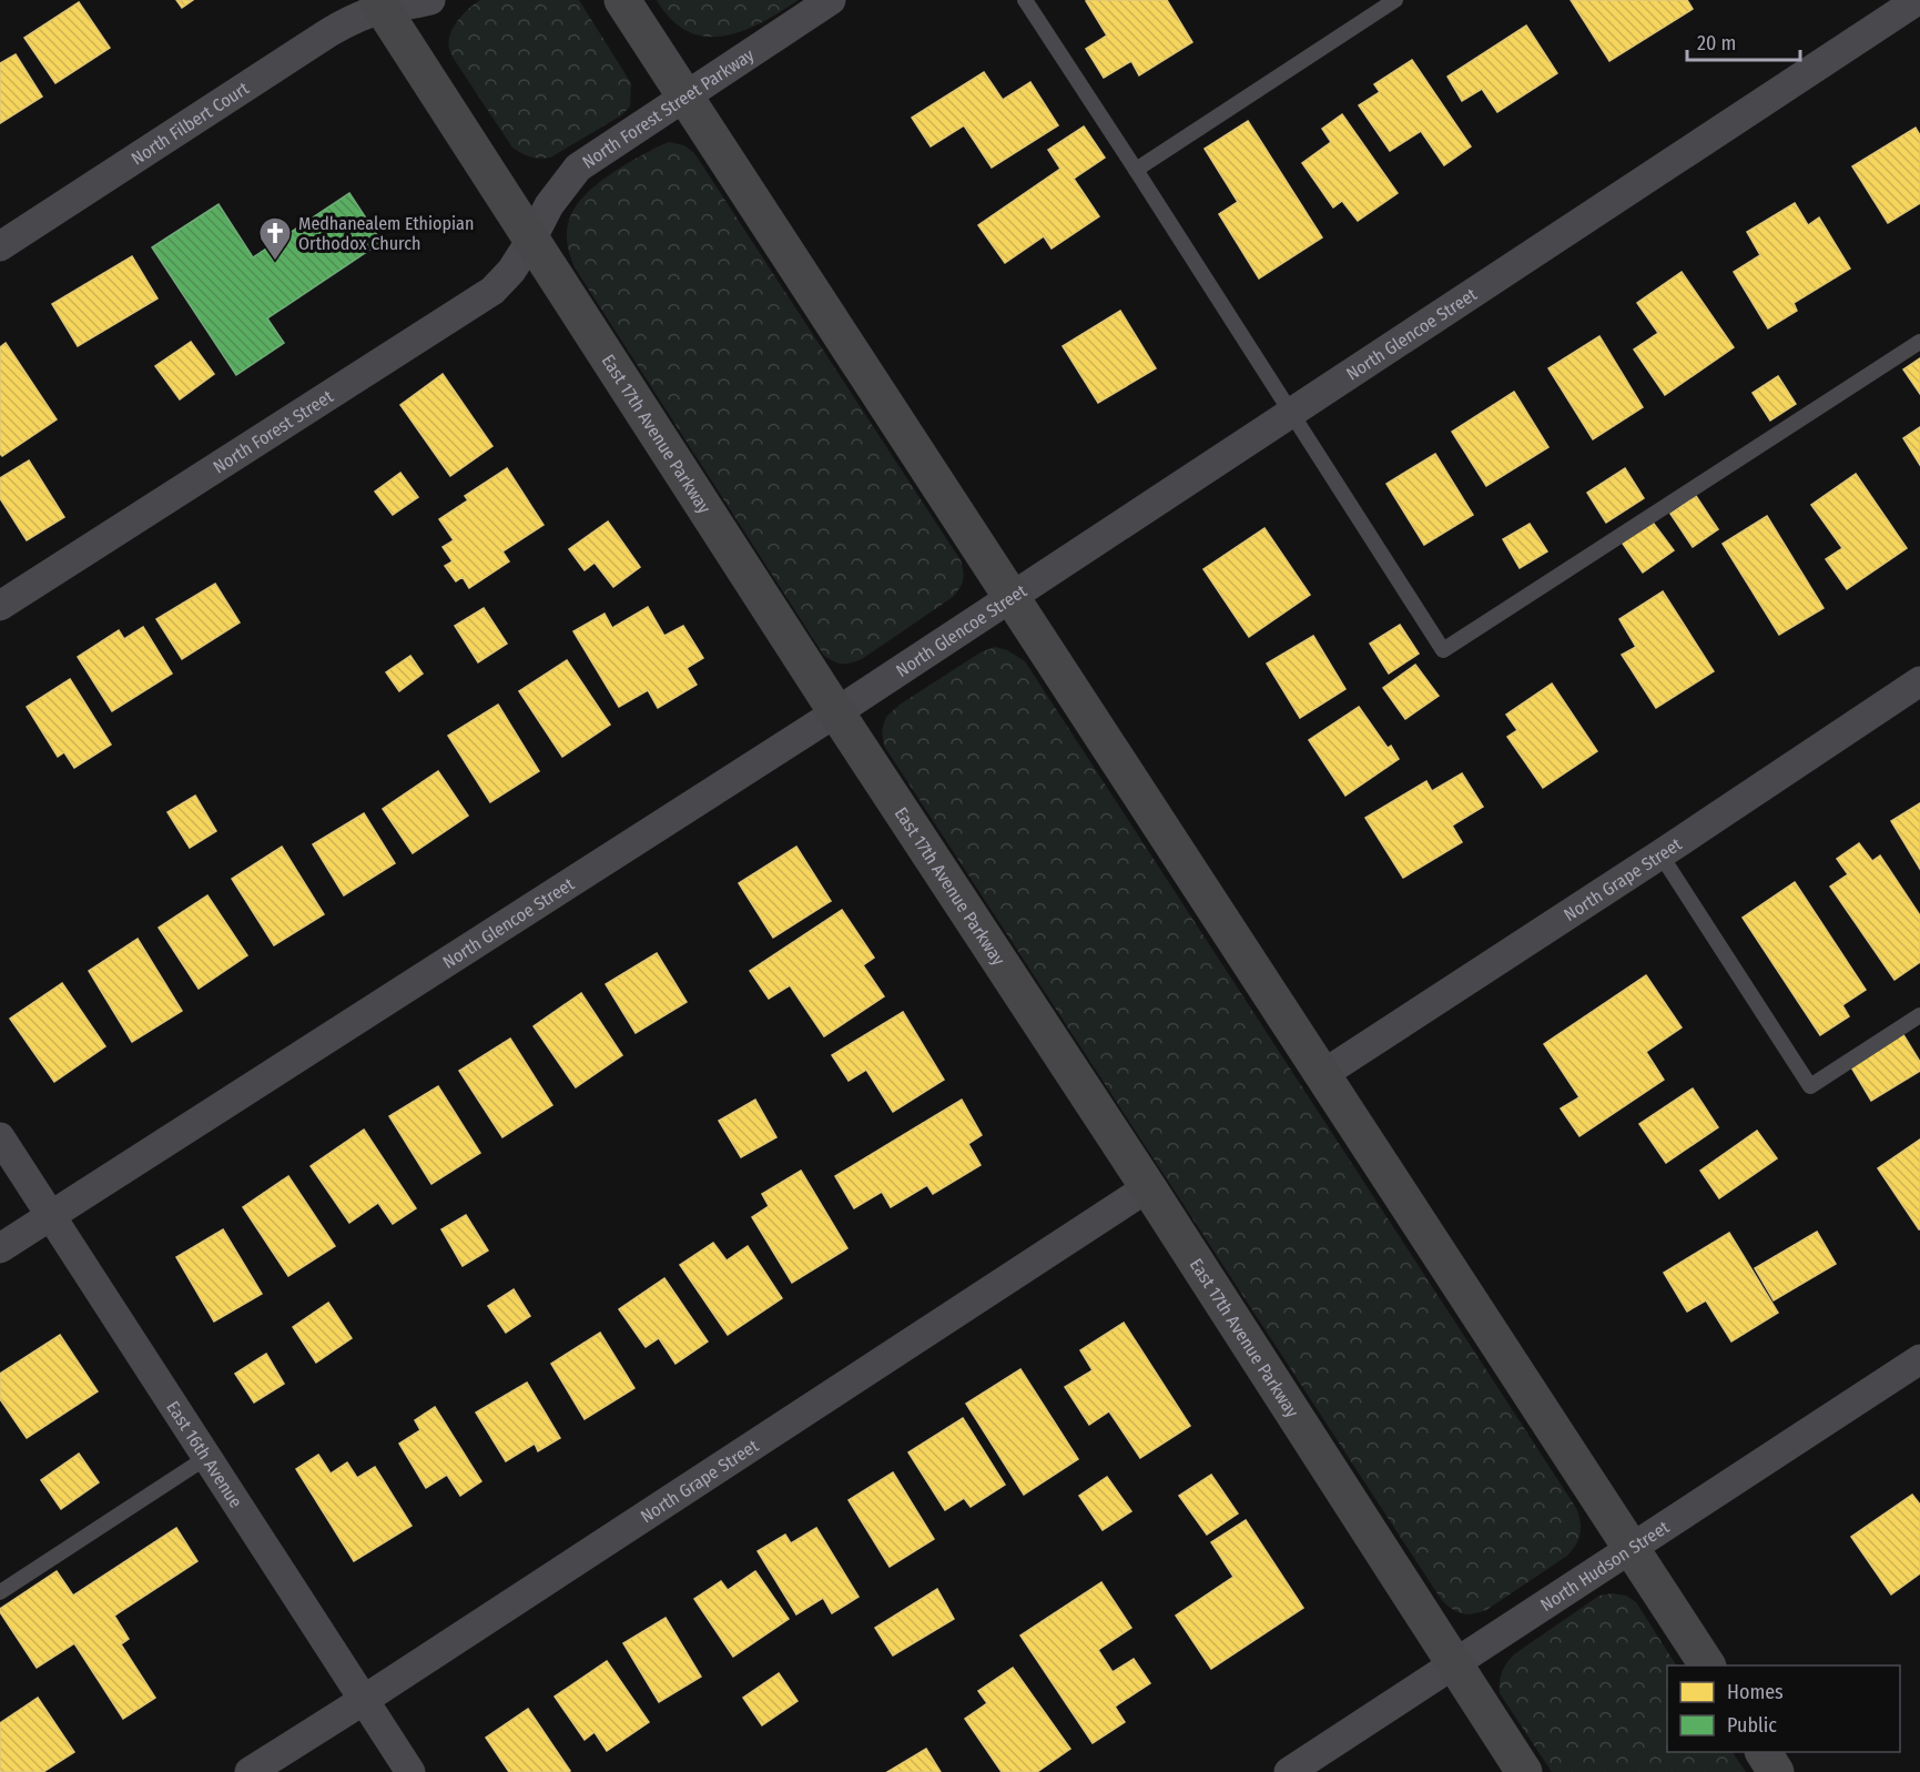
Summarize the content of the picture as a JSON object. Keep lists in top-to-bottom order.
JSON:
{
  "streets": {
    "main road": ["East 17th Avenue Parkway"],
    "street": [
      "North Forest Street Parkway",
      "North Filbert Court",
      "North Glencoe Street",
      "North Forest Street",
      "North Grape Street",
      "East 16th Avenue",
      "North Hudson Street"
    ]
  },
  "crossings": [
    ["North Forest Street Parkway", "North Forest Street"],
    ["North Forest Street Parkway", "East 17th Avenue Parkway"],
    ["North Filbert Court", "East 17th Avenue Parkway"],
    ["North Glencoe Street", "East 17th Avenue Parkway"],
    ["North Glencoe Street", "East 16th Avenue"],
    ["North Forest Street", "East 17th Avenue Parkway"],
    ["East 17th Avenue Parkway", "North Grape Street"],
    ["East 17th Avenue Parkway", "North Hudson Street"],
    ["North Grape Street", "East 16th Avenue"]
  ],
  "places": {
    "church": ["Medhanealem Ethiopian Orthodox Church"]
  },
  "legend": ["Homes", "Public"],
  "scale_bar": "20 m"
}
